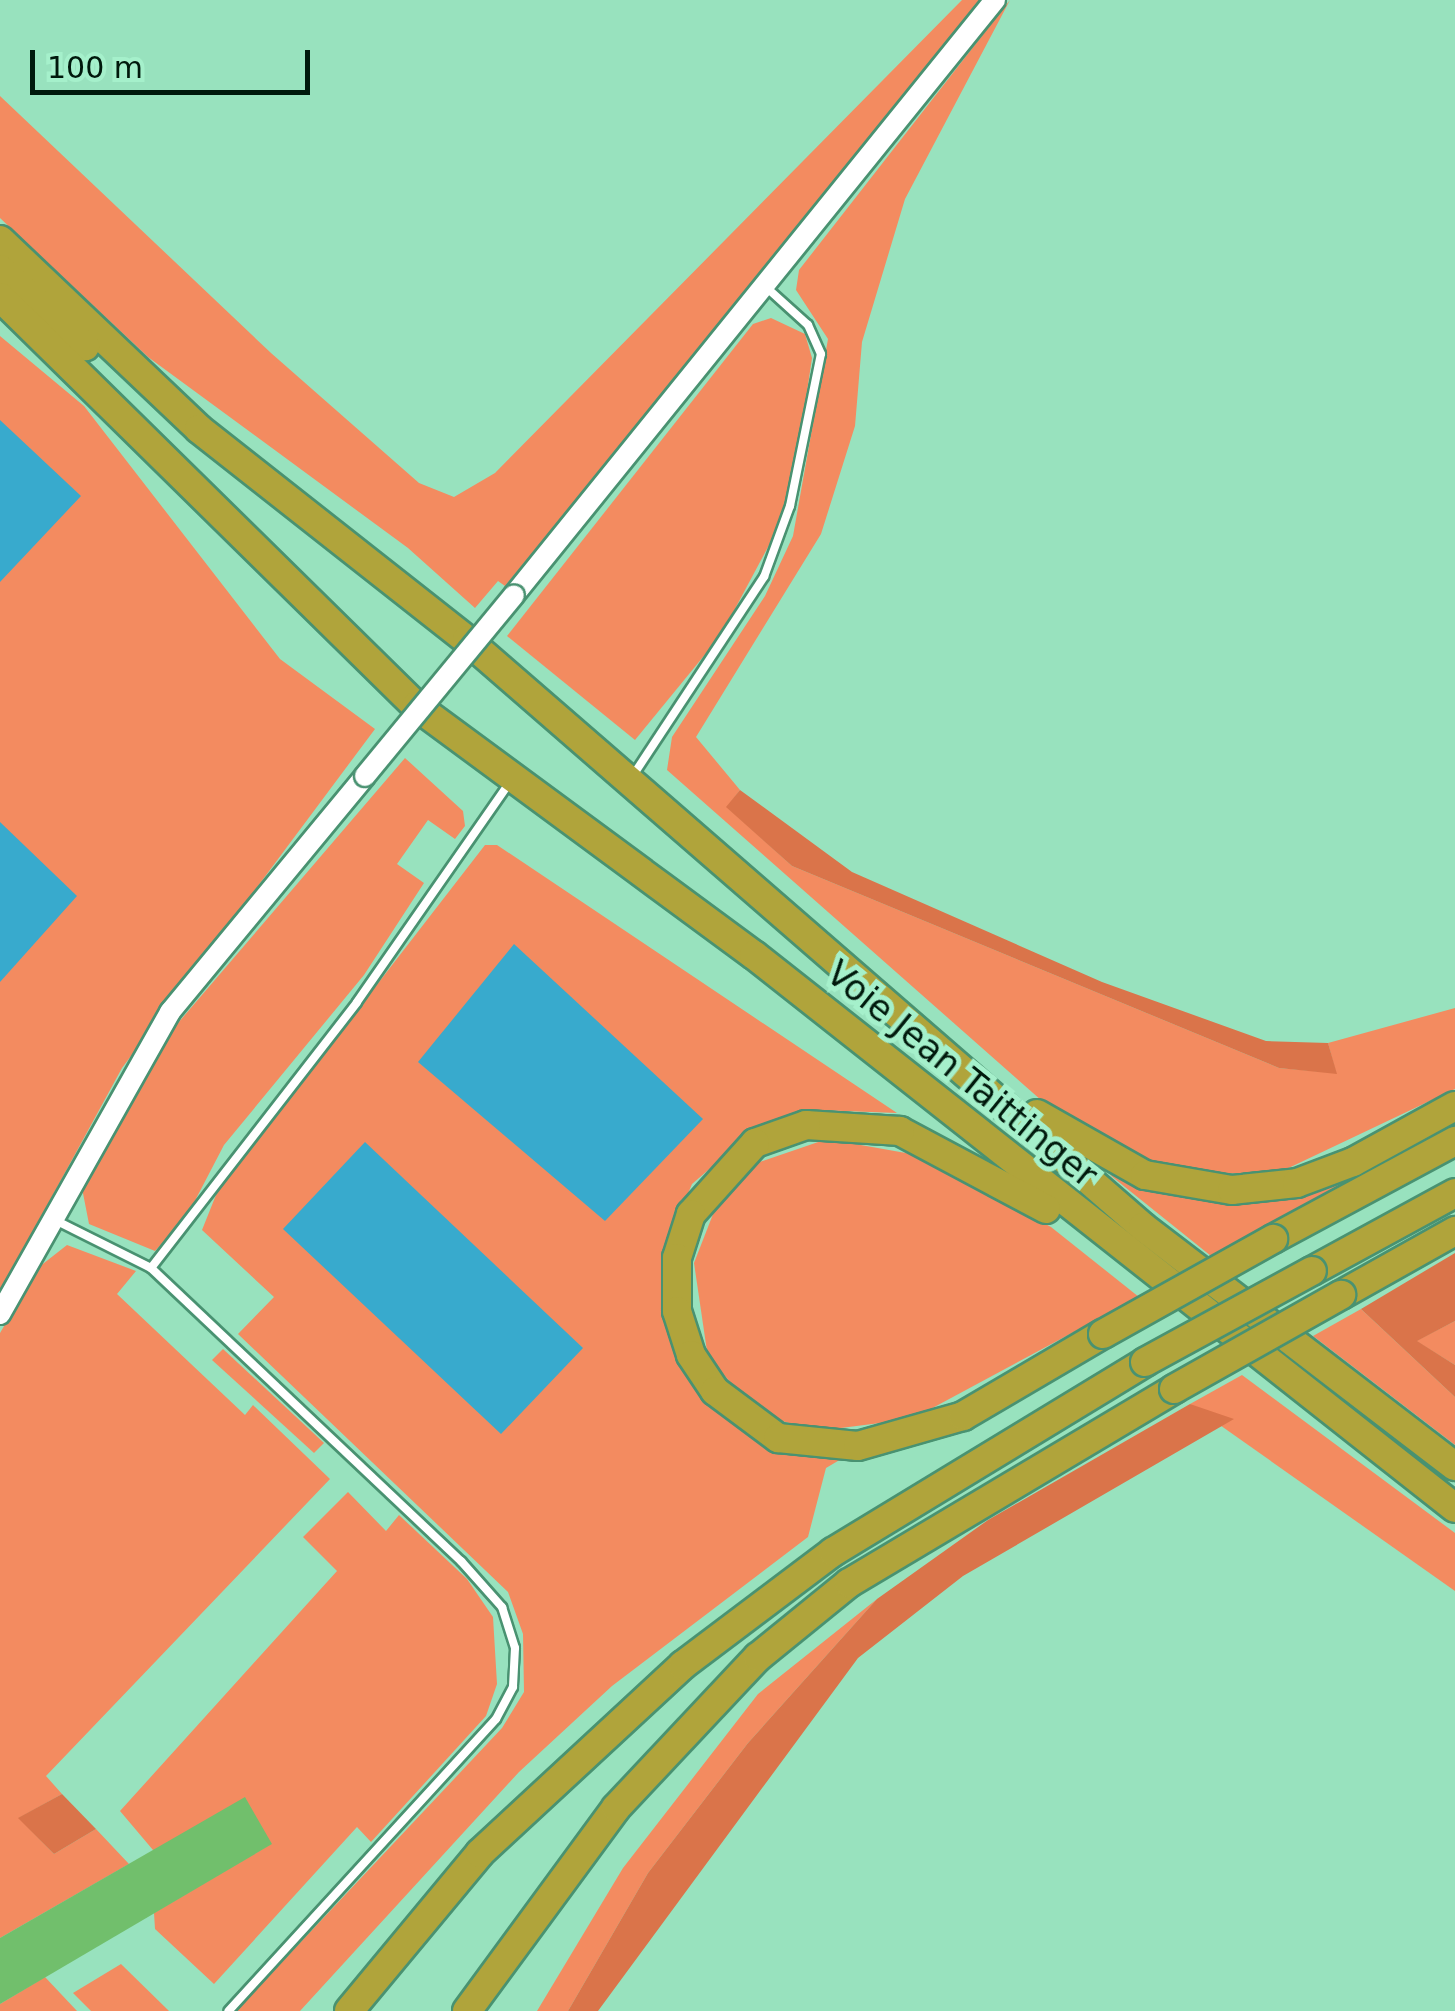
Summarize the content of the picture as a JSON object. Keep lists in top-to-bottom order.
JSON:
{
  "streets": {
    "highway": ["Voie Jean Taittinger"]
  },
  "scale_bar": "100 m"
}
